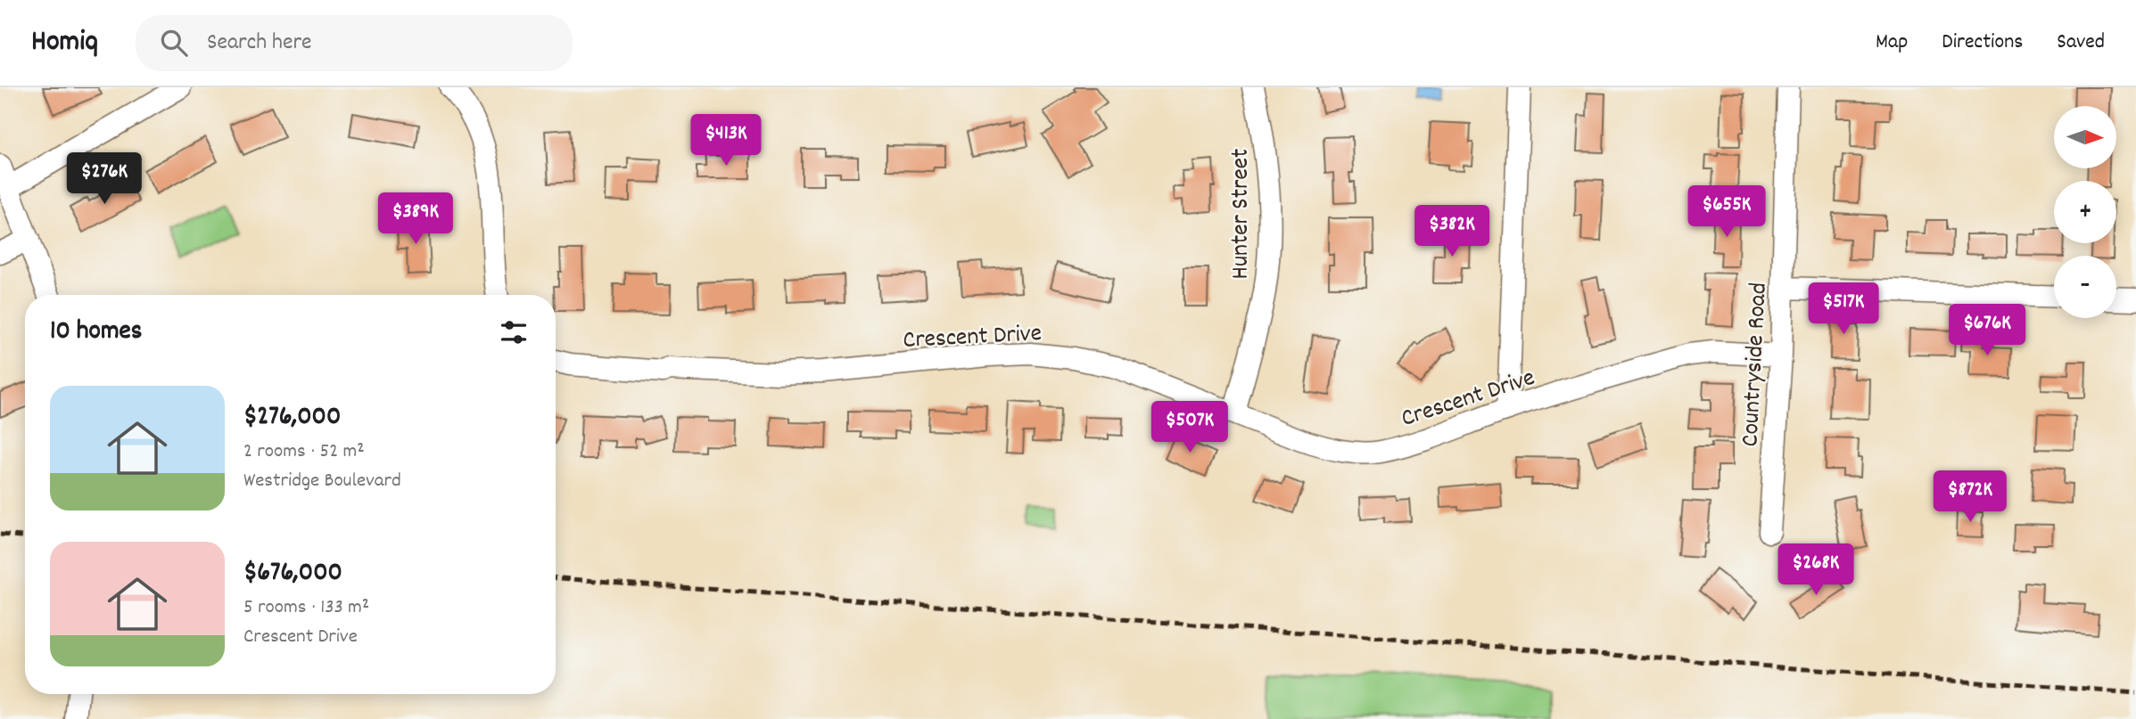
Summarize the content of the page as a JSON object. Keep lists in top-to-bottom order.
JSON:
{
  "streets": {
    "street": ["Hunter Street", "Crescent Drive", "Countryside Road"]
  },
  "crossings": [
    ["Hunter Street", "Crescent Drive"],
    ["Crescent Drive", "Countryside Road"]
  ],
  "north": "right",
  "page": {
    "header": "Homiq",
    "search": "Search here",
    "nav": ["Map", "Directions", "Saved"],
    "map_buttons": ["+", "−"],
    "price": [
      "$413K",
      "$276K",
      "$655K",
      "$389K",
      "$382K",
      "$517K",
      "$676K",
      "$507K",
      "$872K",
      "$268K"
    ],
    "heading": "10 homes",
    "list": [
      {
        "name": "$276,000",
        "note": "2 rooms · 52 m² · Westridge Boulevard"
      },
      {
        "name": "$676,000",
        "note": "5 rooms · 133 m² · Crescent Drive"
      }
    ]
  }
}
